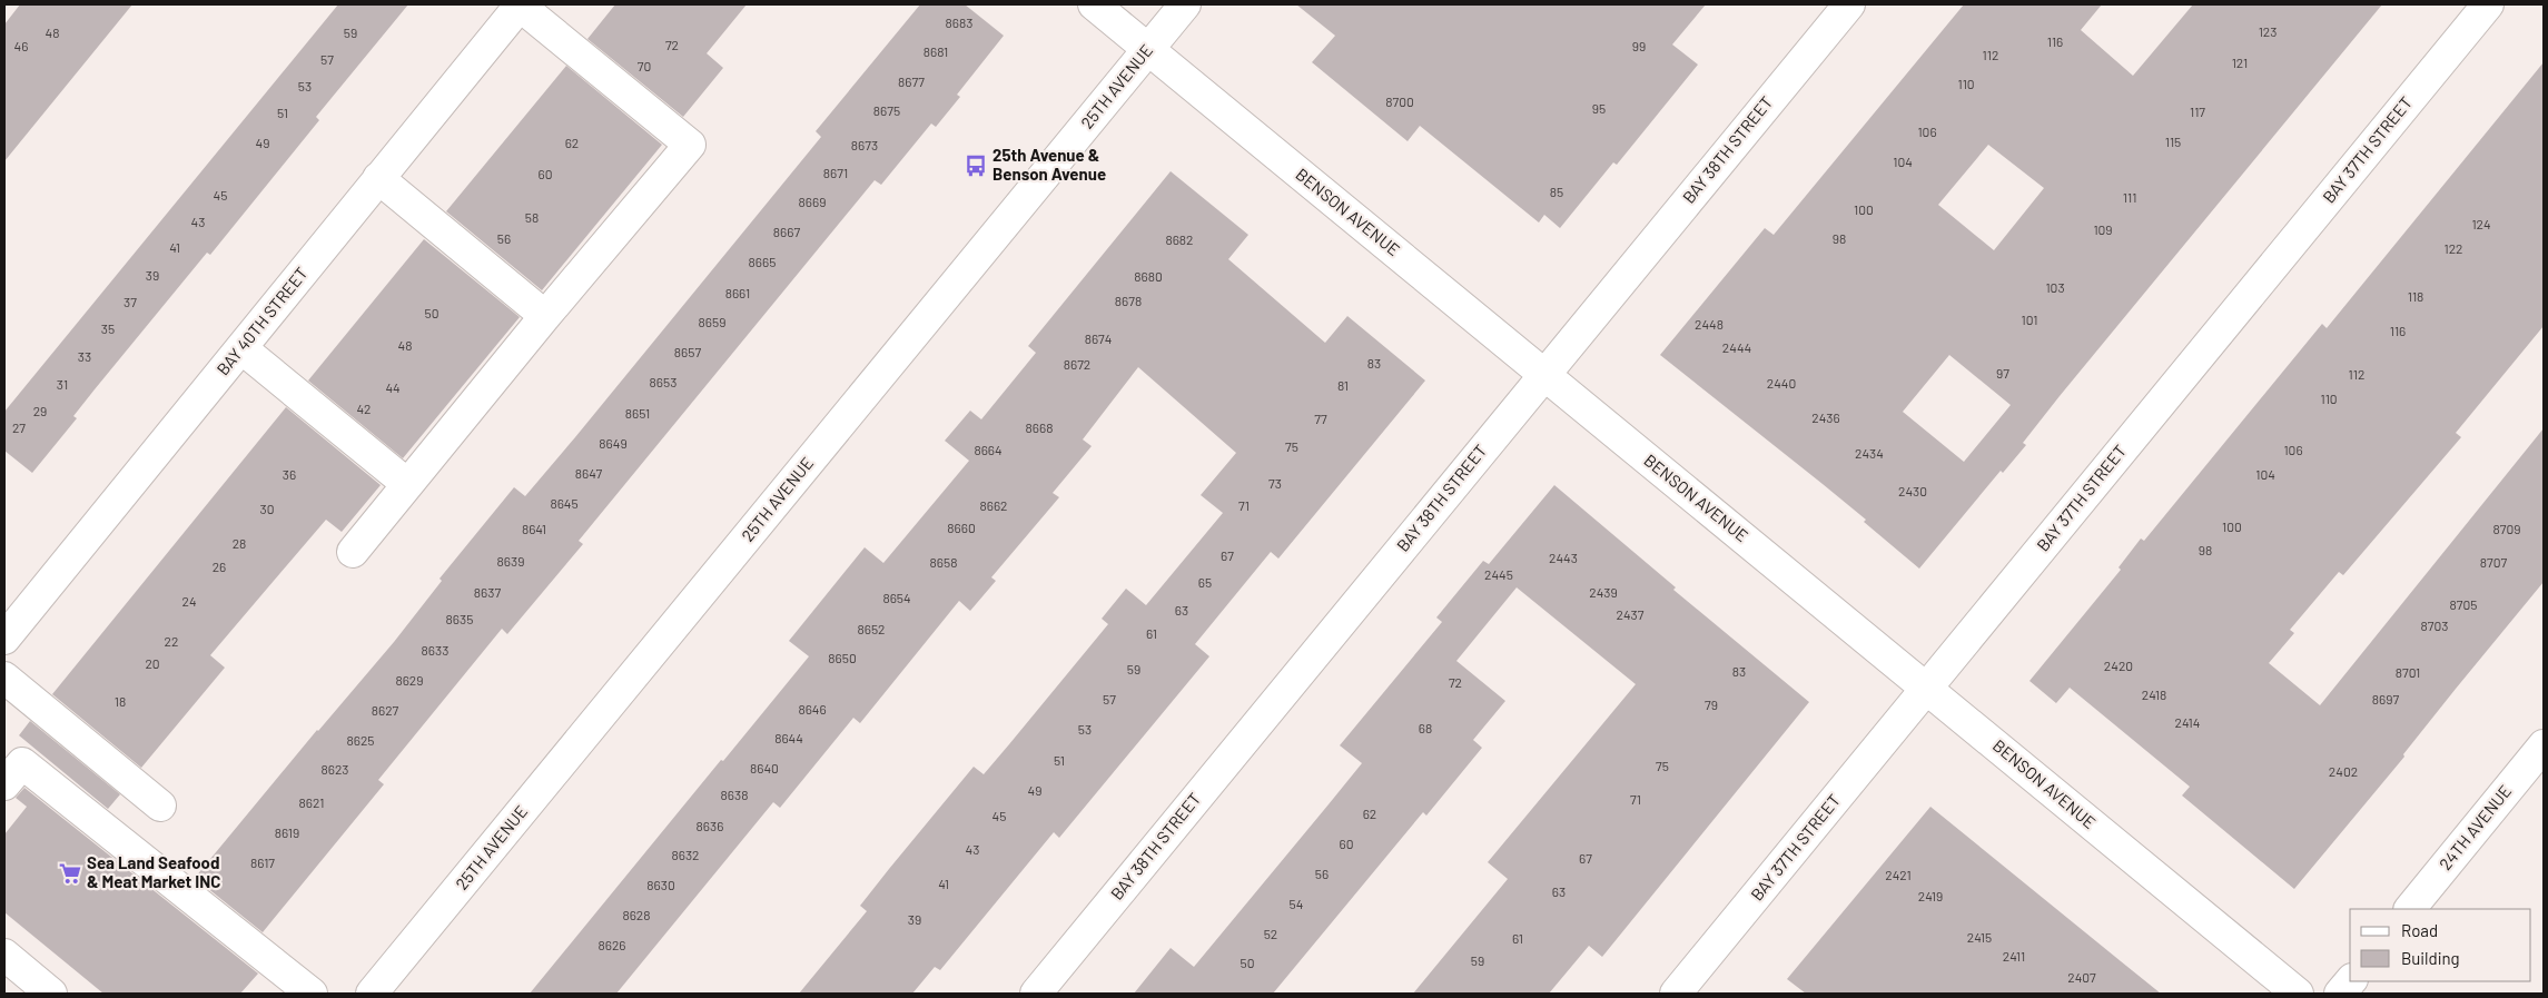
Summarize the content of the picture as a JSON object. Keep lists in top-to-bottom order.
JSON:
{
  "streets": {
    "street": [
      "25TH AVENUE",
      "BAY 38TH STREET",
      "BAY 37TH STREET",
      "BENSON AVENUE",
      "BAY 40TH STREET",
      "24TH AVENUE"
    ]
  },
  "crossings": [
    ["25TH AVENUE", "BENSON AVENUE"],
    ["BAY 38TH STREET", "BENSON AVENUE"],
    ["BAY 37TH STREET", "BENSON AVENUE"]
  ],
  "places": {
    "bus stop": ["25th Avenue & Benson Avenue"],
    "supermarket": ["Sea Land Seafood & Meat Market INC"]
  },
  "house_numbers": [
    "8683",
    "123",
    "48",
    "59",
    "116",
    "72",
    "46",
    "99",
    "8681",
    "112",
    "57",
    "121",
    "70",
    "8677",
    "110",
    "53",
    "8700",
    "95",
    "8675",
    "117",
    "51",
    "106",
    "115",
    "49",
    "62",
    "8673",
    "104",
    "8671",
    "60",
    "85",
    "45",
    "111",
    "8669",
    "100",
    "58",
    "43",
    "124",
    "109",
    "8667",
    "56",
    "98",
    "8682",
    "41",
    "122",
    "8665",
    "39",
    "8680",
    "103",
    "8661",
    "118",
    "8678",
    "37",
    "50",
    "101",
    "8659",
    "2448",
    "35",
    "116",
    "8674",
    "48",
    "2444",
    "8657",
    "33",
    "83",
    "8672",
    "97",
    "112",
    "8653",
    "2440",
    "31",
    "81",
    "44",
    "110",
    "42",
    "29",
    "8651",
    "2436",
    "77",
    "27",
    "8668",
    "8649",
    "75",
    "8664",
    "106",
    "2434",
    "8647",
    "36",
    "104",
    "73",
    "2430",
    "8645",
    "8662",
    "71",
    "30",
    "100",
    "8660",
    "8641",
    "8709",
    "28",
    "98",
    "67",
    "2443",
    "8639",
    "8658",
    "8707",
    "26",
    "2445",
    "65",
    "8637",
    "2439",
    "8654",
    "24",
    "8705",
    "63",
    "2437",
    "8635",
    "8703",
    "8652",
    "61",
    "22",
    "8633",
    "8650",
    "20",
    "2420",
    "59",
    "83",
    "8701",
    "8629",
    "72",
    "2418",
    "57",
    "8697",
    "18",
    "79",
    "8646",
    "8627",
    "2414",
    "68",
    "53",
    "8644",
    "8625",
    "51",
    "75",
    "8640",
    "8623",
    "2402",
    "49",
    "8638",
    "71",
    "8621",
    "62",
    "45",
    "8636",
    "8619",
    "60",
    "43",
    "8632",
    "67",
    "8617",
    "56",
    "2421",
    "41",
    "8630",
    "63",
    "2419",
    "54",
    "8628",
    "39",
    "52",
    "2415",
    "61",
    "8626",
    "2411",
    "59",
    "50",
    "2407"
  ],
  "legend": ["Road", "Building"]
}
